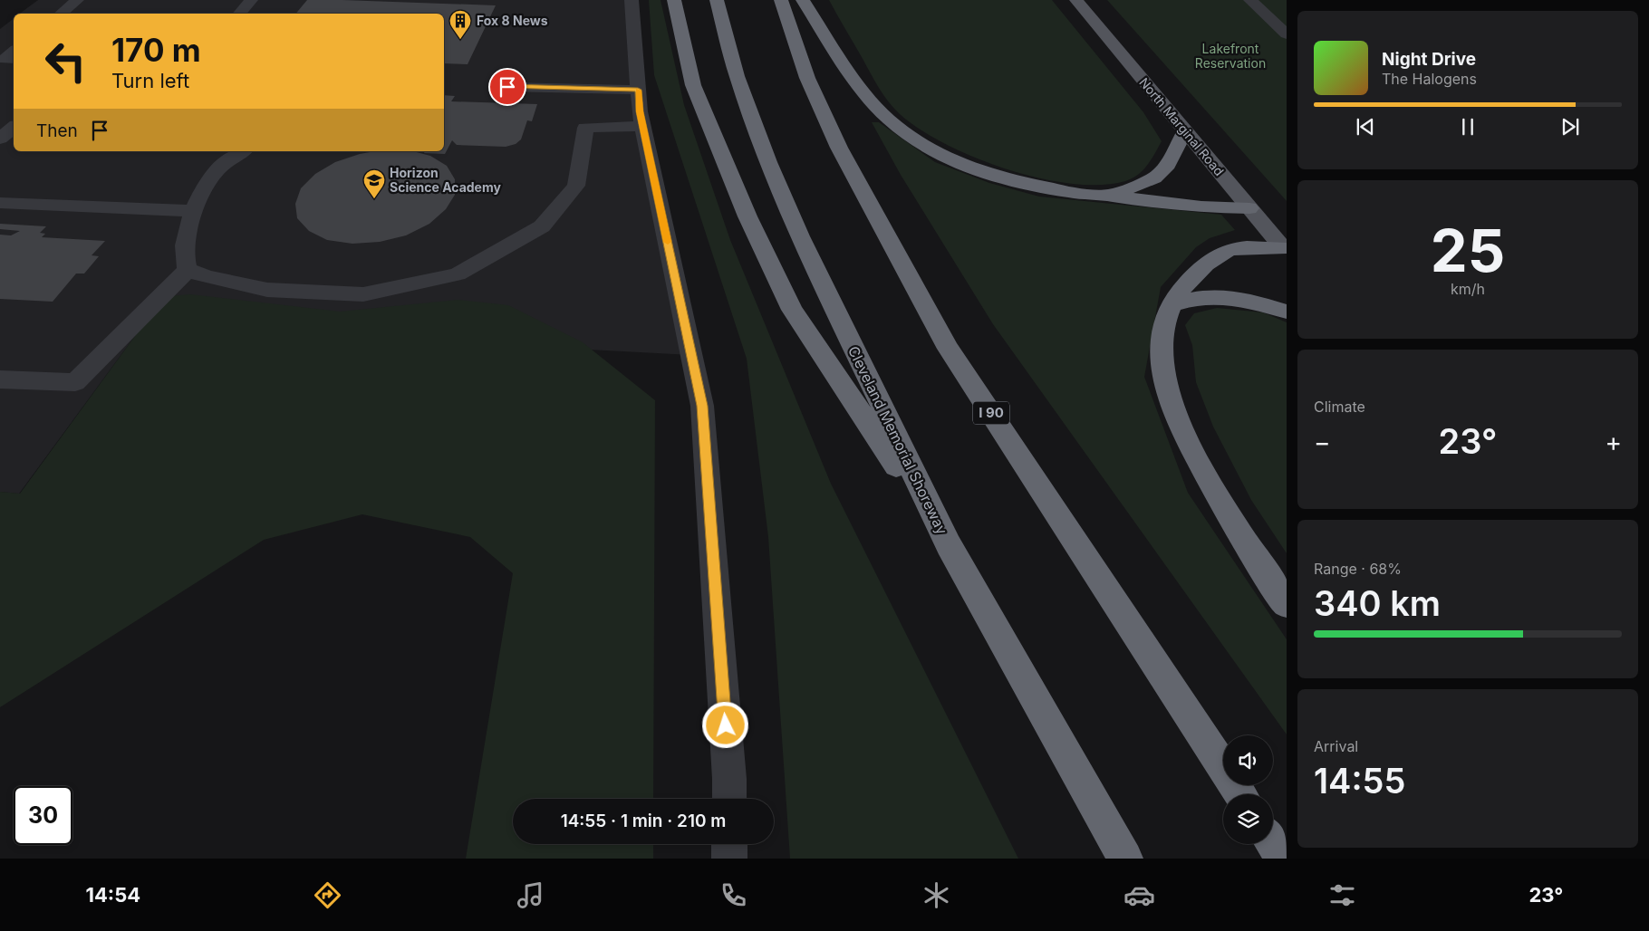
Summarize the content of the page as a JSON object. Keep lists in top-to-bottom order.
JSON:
{
  "streets": {
    "highway": ["I 90", "Cleveland Memorial Shoreway"],
    "main road": ["North Marginal Road"]
  },
  "parks": ["Lakefront Reservation"],
  "places": {
    "building": ["Fox 8 News"],
    "school or university": ["Horizon Science Academy"]
  },
  "page": {
    "turn": ["170 m", "Turn left"],
    "song": ["Night Drive", "The Halogens"],
    "then": "Then",
    "tile": [
      ["25", "km/h"],
      "Climate",
      ["Range · 68%", "340 km"],
      ["Arrival", "14:55"]
    ],
    "heat": ["−", "23°", "+"],
    "limit": "30",
    "trip": "14:55 · 1 min · 210 m",
    "tabs": ["14:54", "23°"]
  }
}
